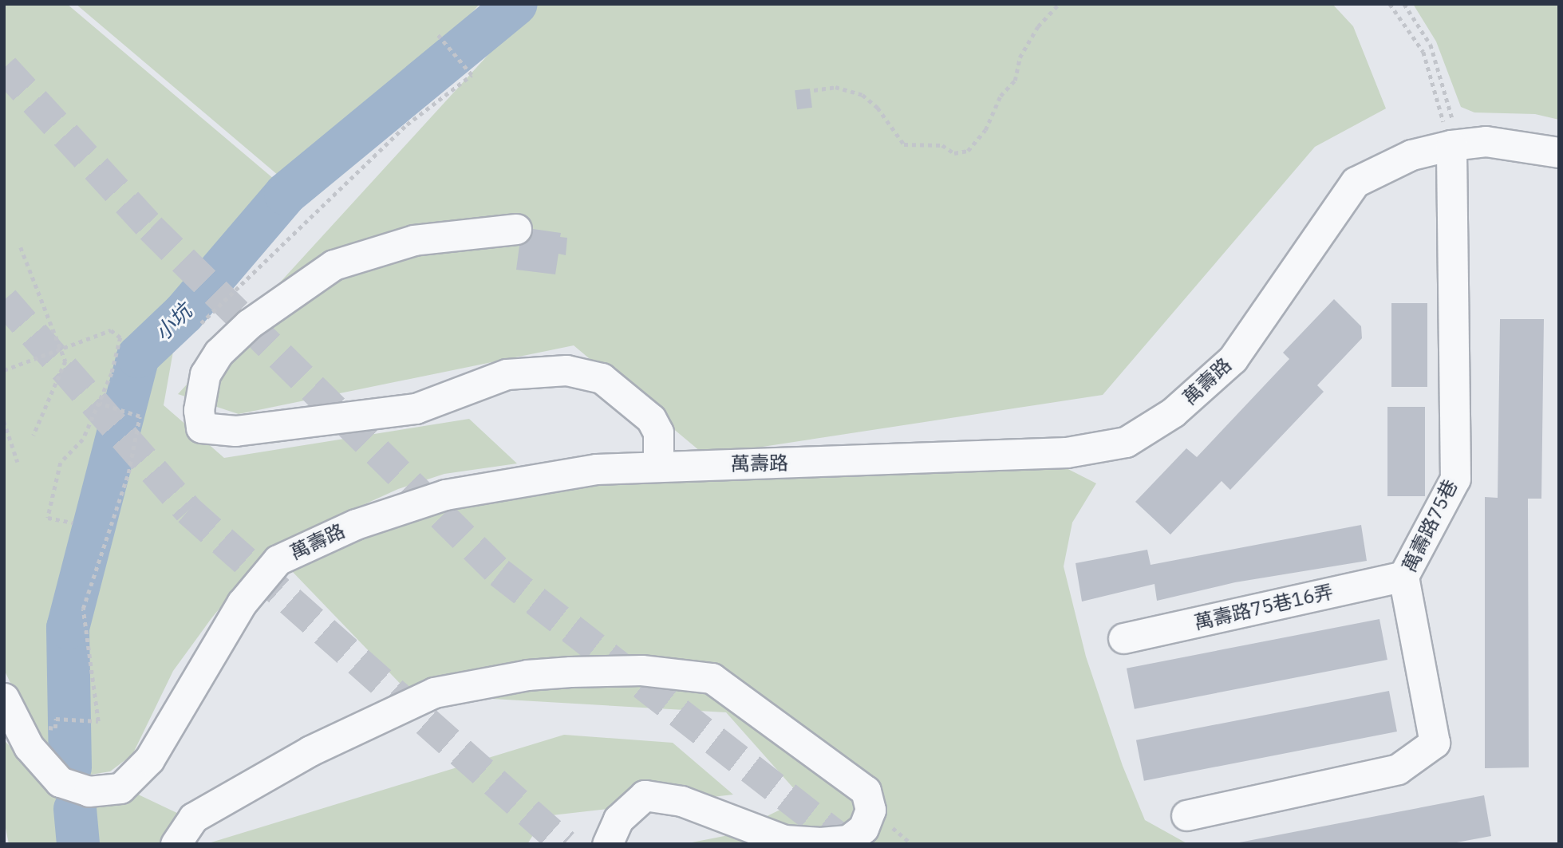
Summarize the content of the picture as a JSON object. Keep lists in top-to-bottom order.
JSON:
{
  "streets": {
    "street": ["萬壽路", "萬壽路75巷", "萬壽路75巷16弄"]
  },
  "crossings": [
    ["萬壽路", "萬壽路75巷"],
    ["萬壽路75巷", "萬壽路75巷16弄"]
  ],
  "water": ["小坑"]
}
